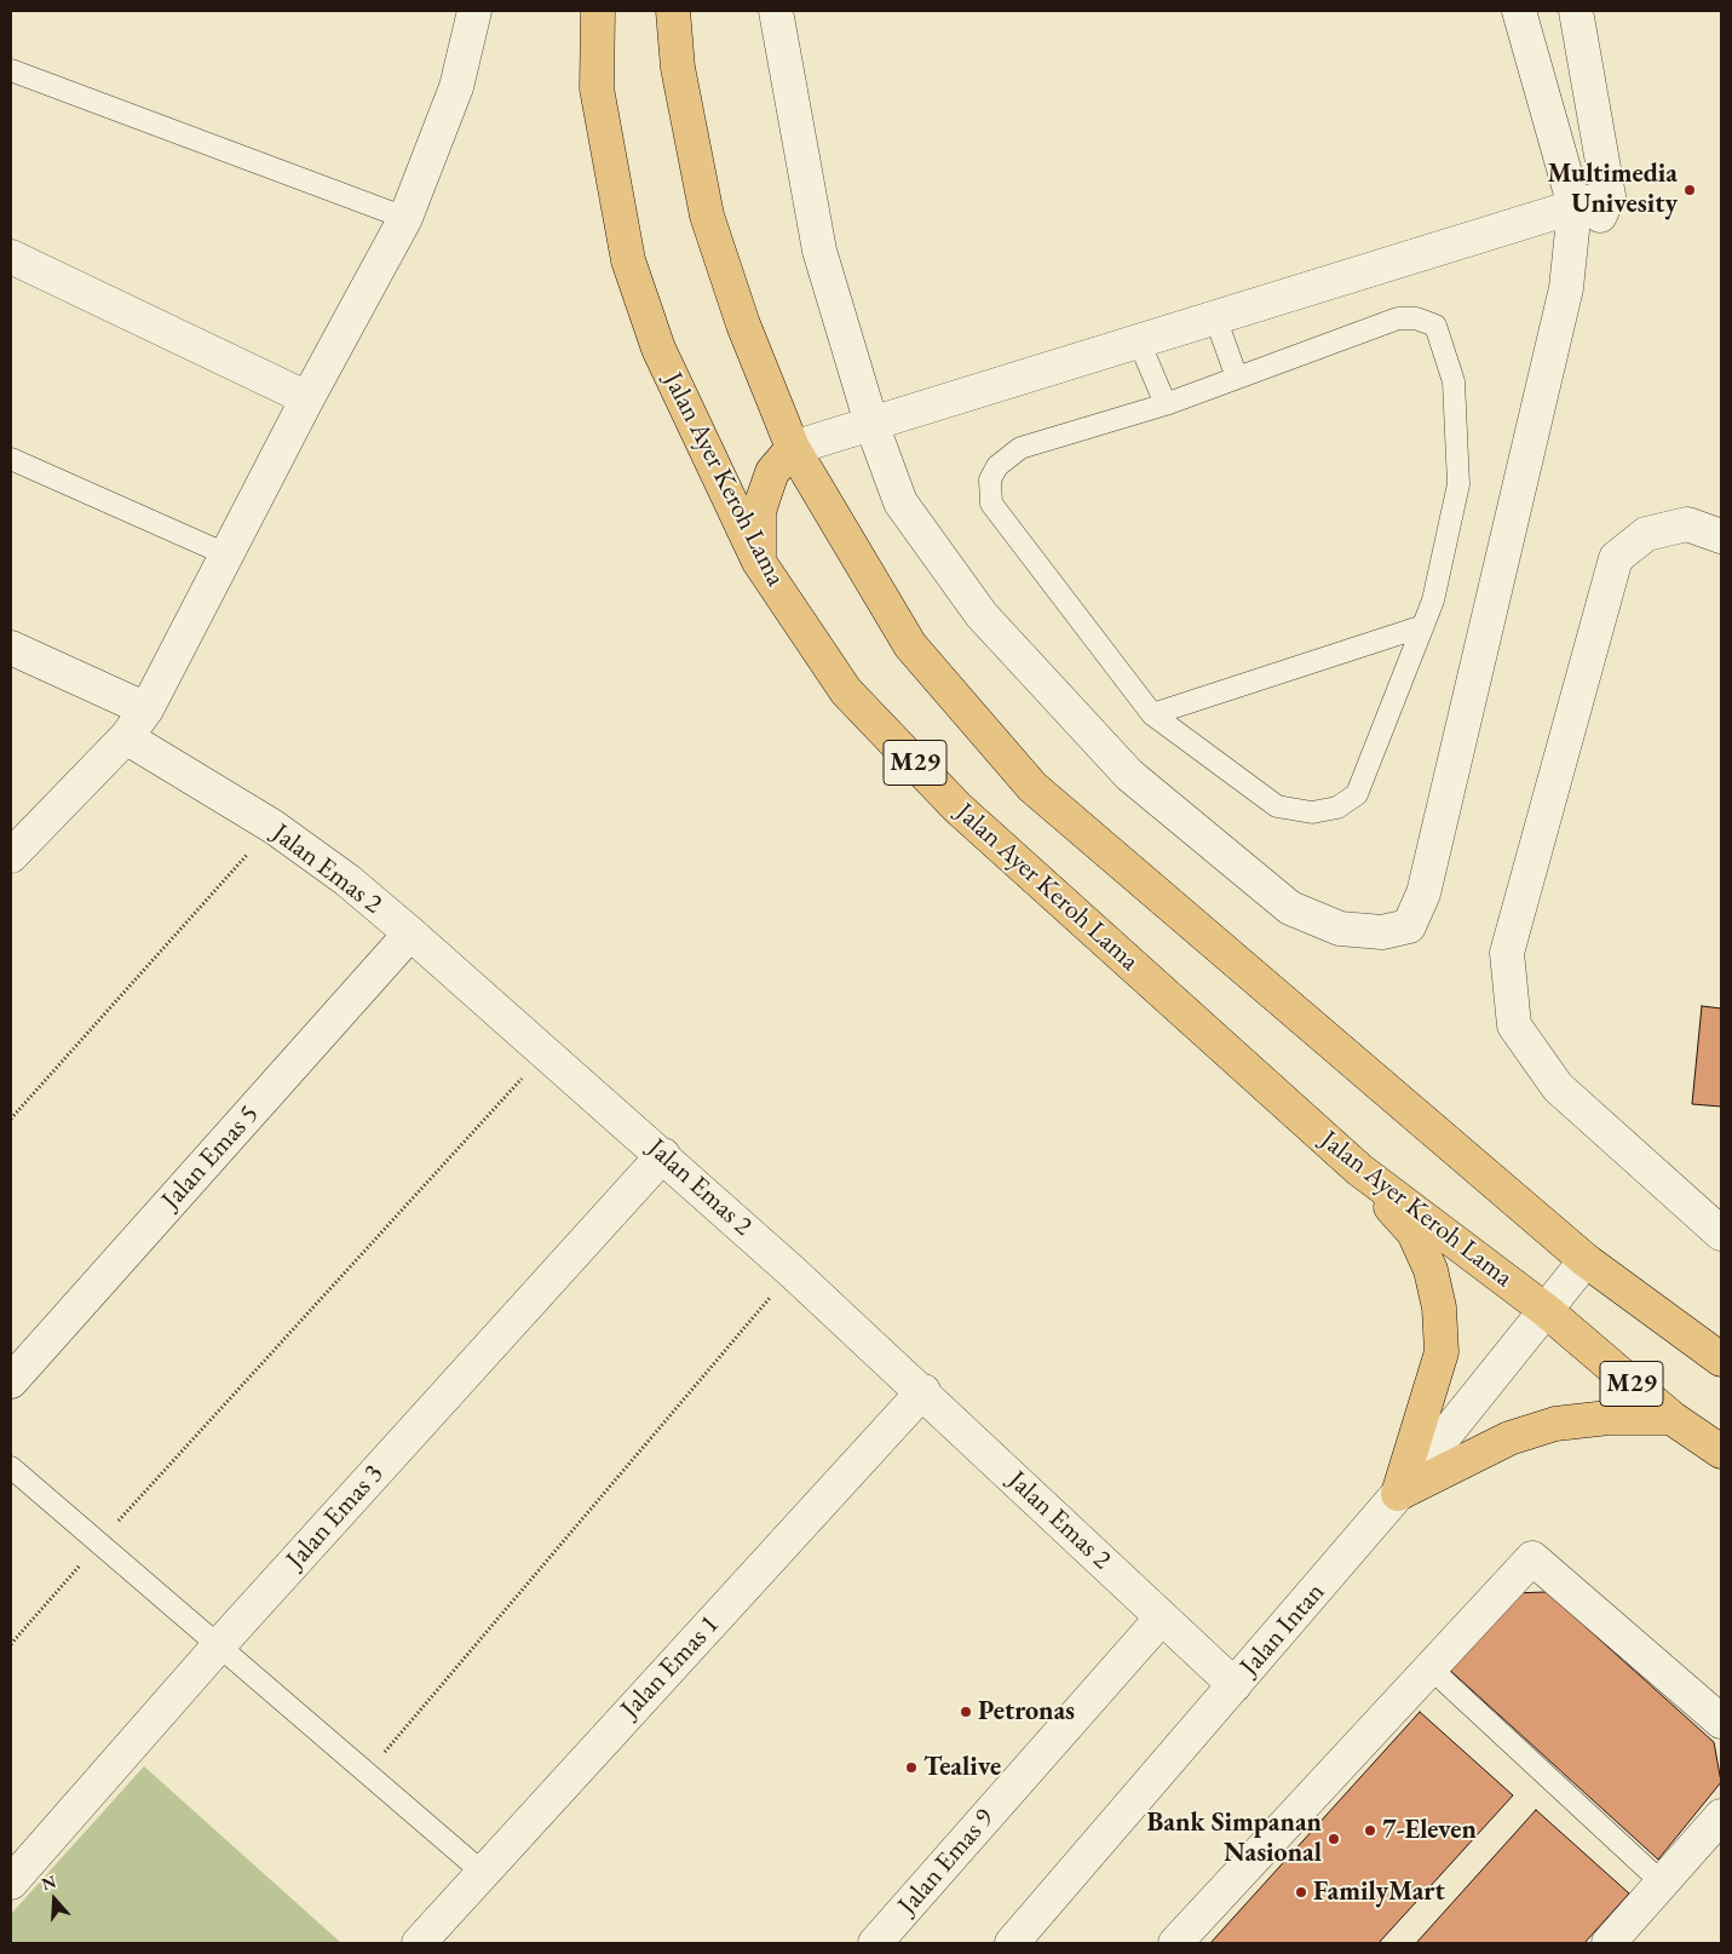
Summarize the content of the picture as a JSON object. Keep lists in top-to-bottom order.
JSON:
{
  "streets": {
    "main road": ["Jalan Ayer Keroh Lama", "M29"],
    "street": [
      "Jalan Emas 2",
      "Jalan Emas 5",
      "Jalan Emas 3",
      "Jalan Intan",
      "Jalan Emas 1",
      "Jalan Emas 9"
    ]
  },
  "crossings": [
    ["Jalan Ayer Keroh Lama", "M29"],
    ["Jalan Ayer Keroh Lama", "Jalan Intan"],
    ["M29", "Jalan Intan"],
    ["Jalan Emas 2", "Jalan Emas 5"],
    ["Jalan Emas 2", "Jalan Emas 3"],
    ["Jalan Emas 2", "Jalan Intan"],
    ["Jalan Emas 2", "Jalan Emas 1"],
    ["Jalan Emas 2", "Jalan Emas 9"]
  ],
  "places": [
    "Multimedia Univesity",
    "Petronas",
    "Tealive",
    "7-Eleven",
    "Bank Simpanan Nasional",
    "FamilyMart"
  ],
  "north": "top"
}
